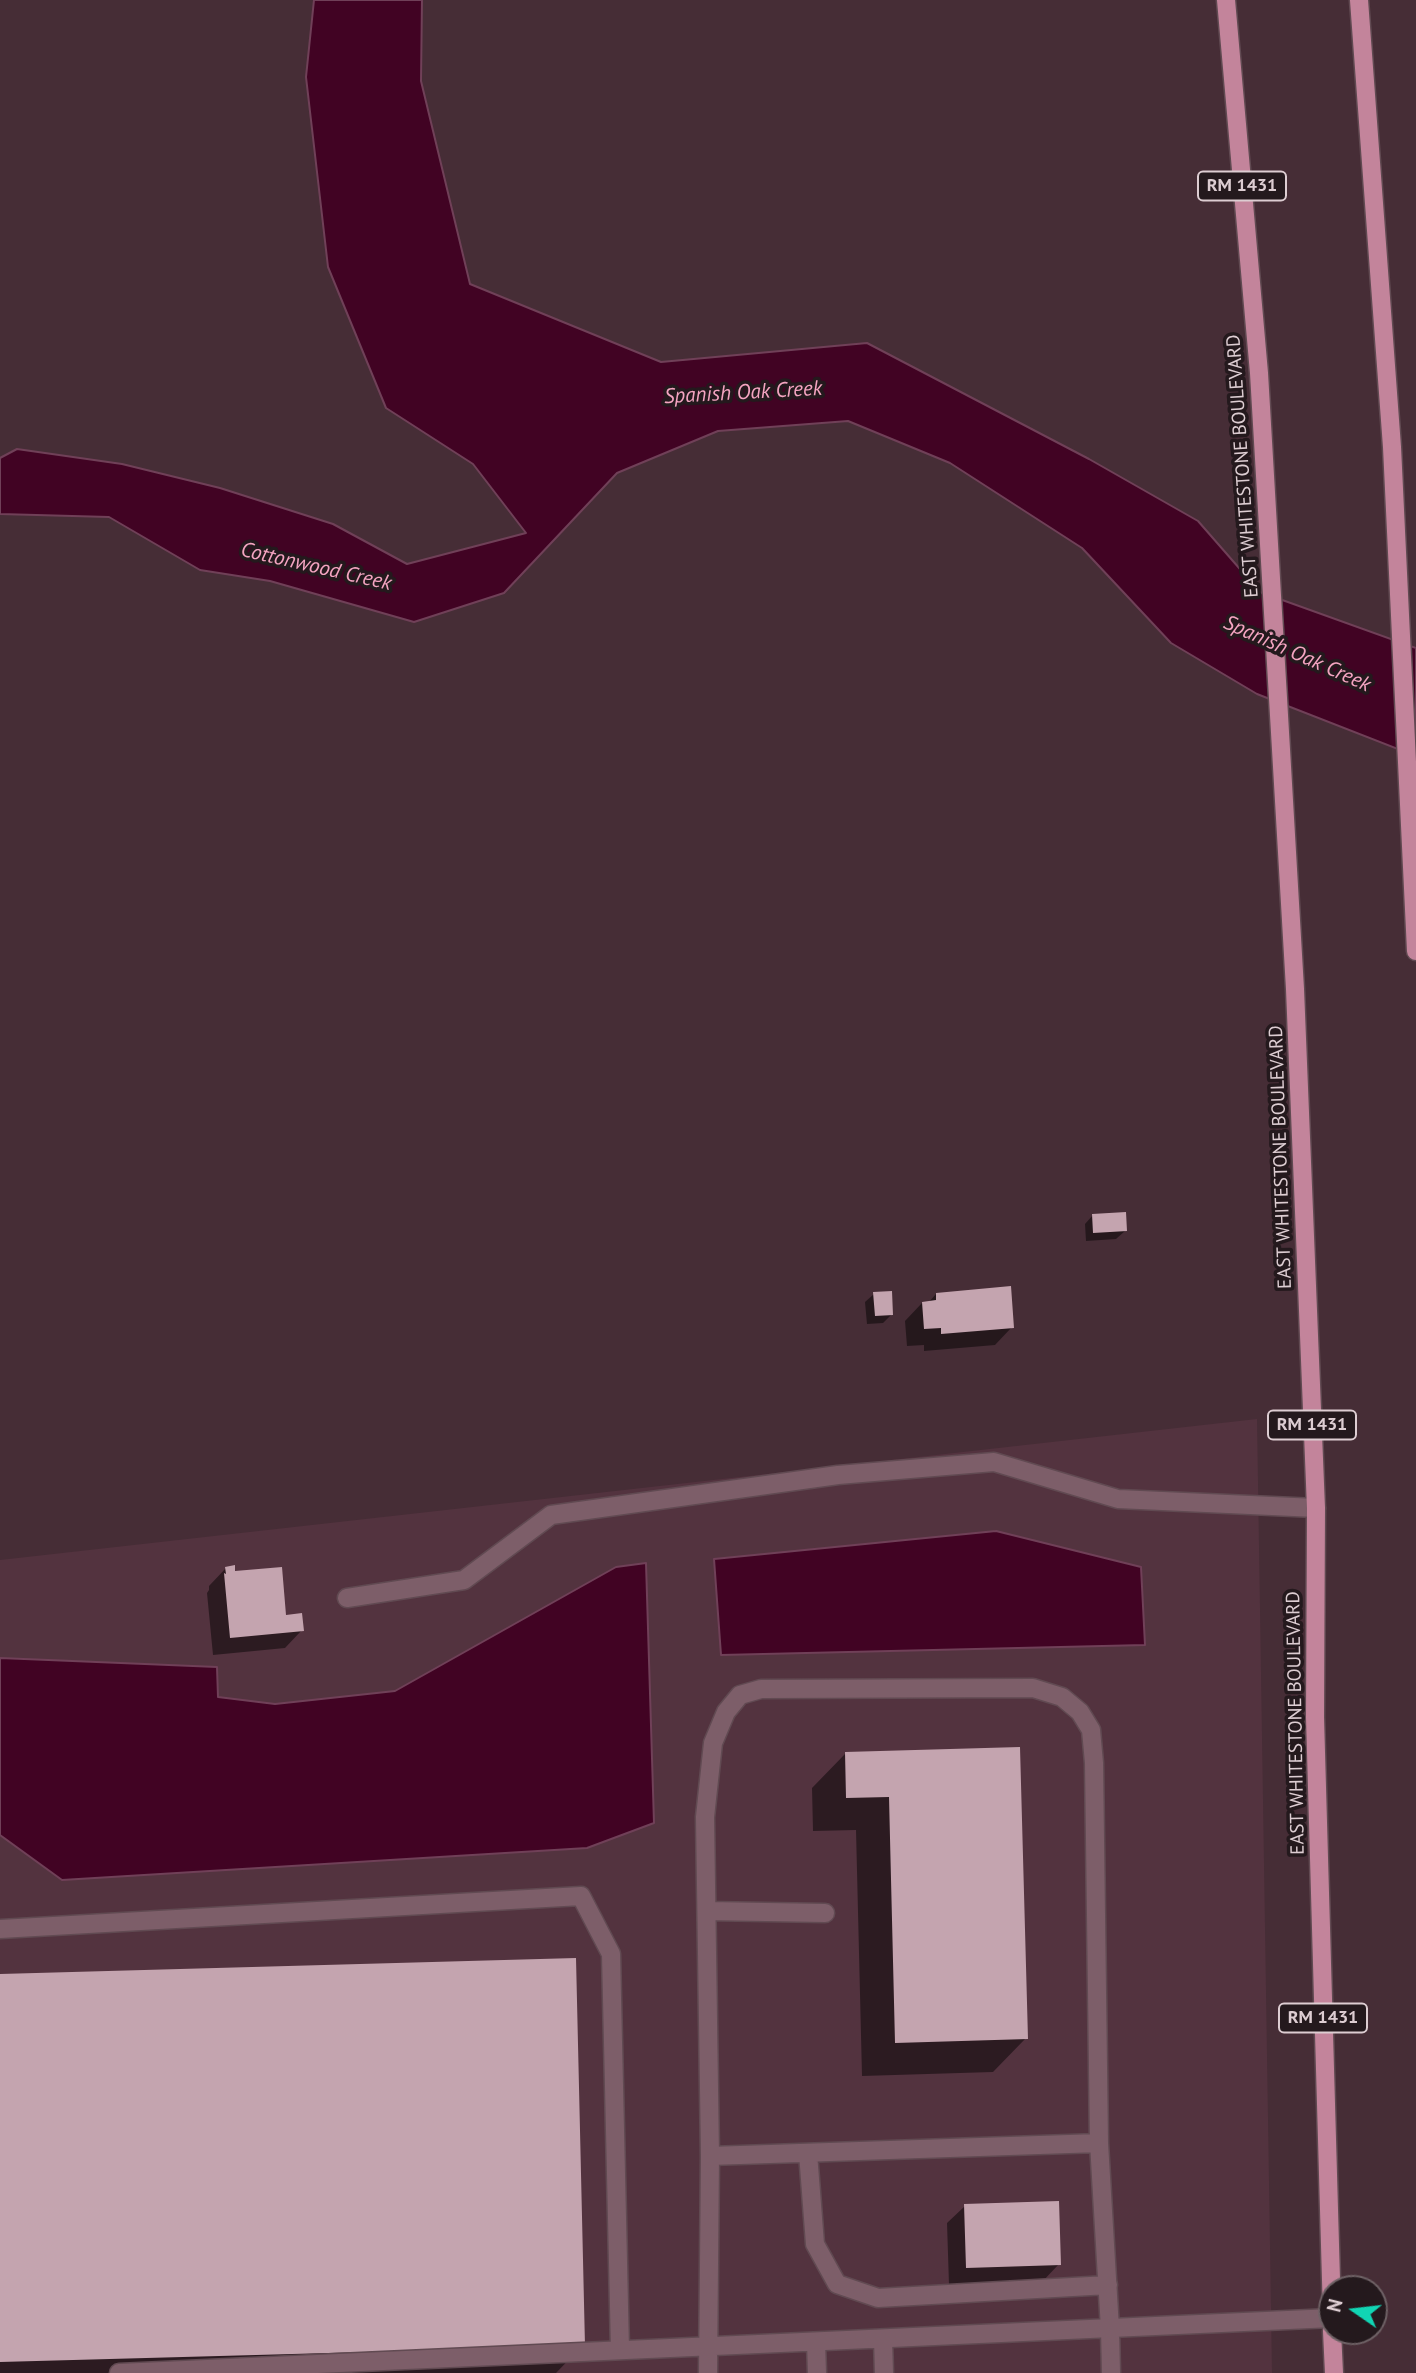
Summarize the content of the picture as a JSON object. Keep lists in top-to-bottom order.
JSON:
{
  "streets": {
    "main road": ["RM 1431", "EAST WHITESTONE BOULEVARD"]
  },
  "water": ["Spanish Oak Creek", "Cottonwood Creek"],
  "north": "left"
}
